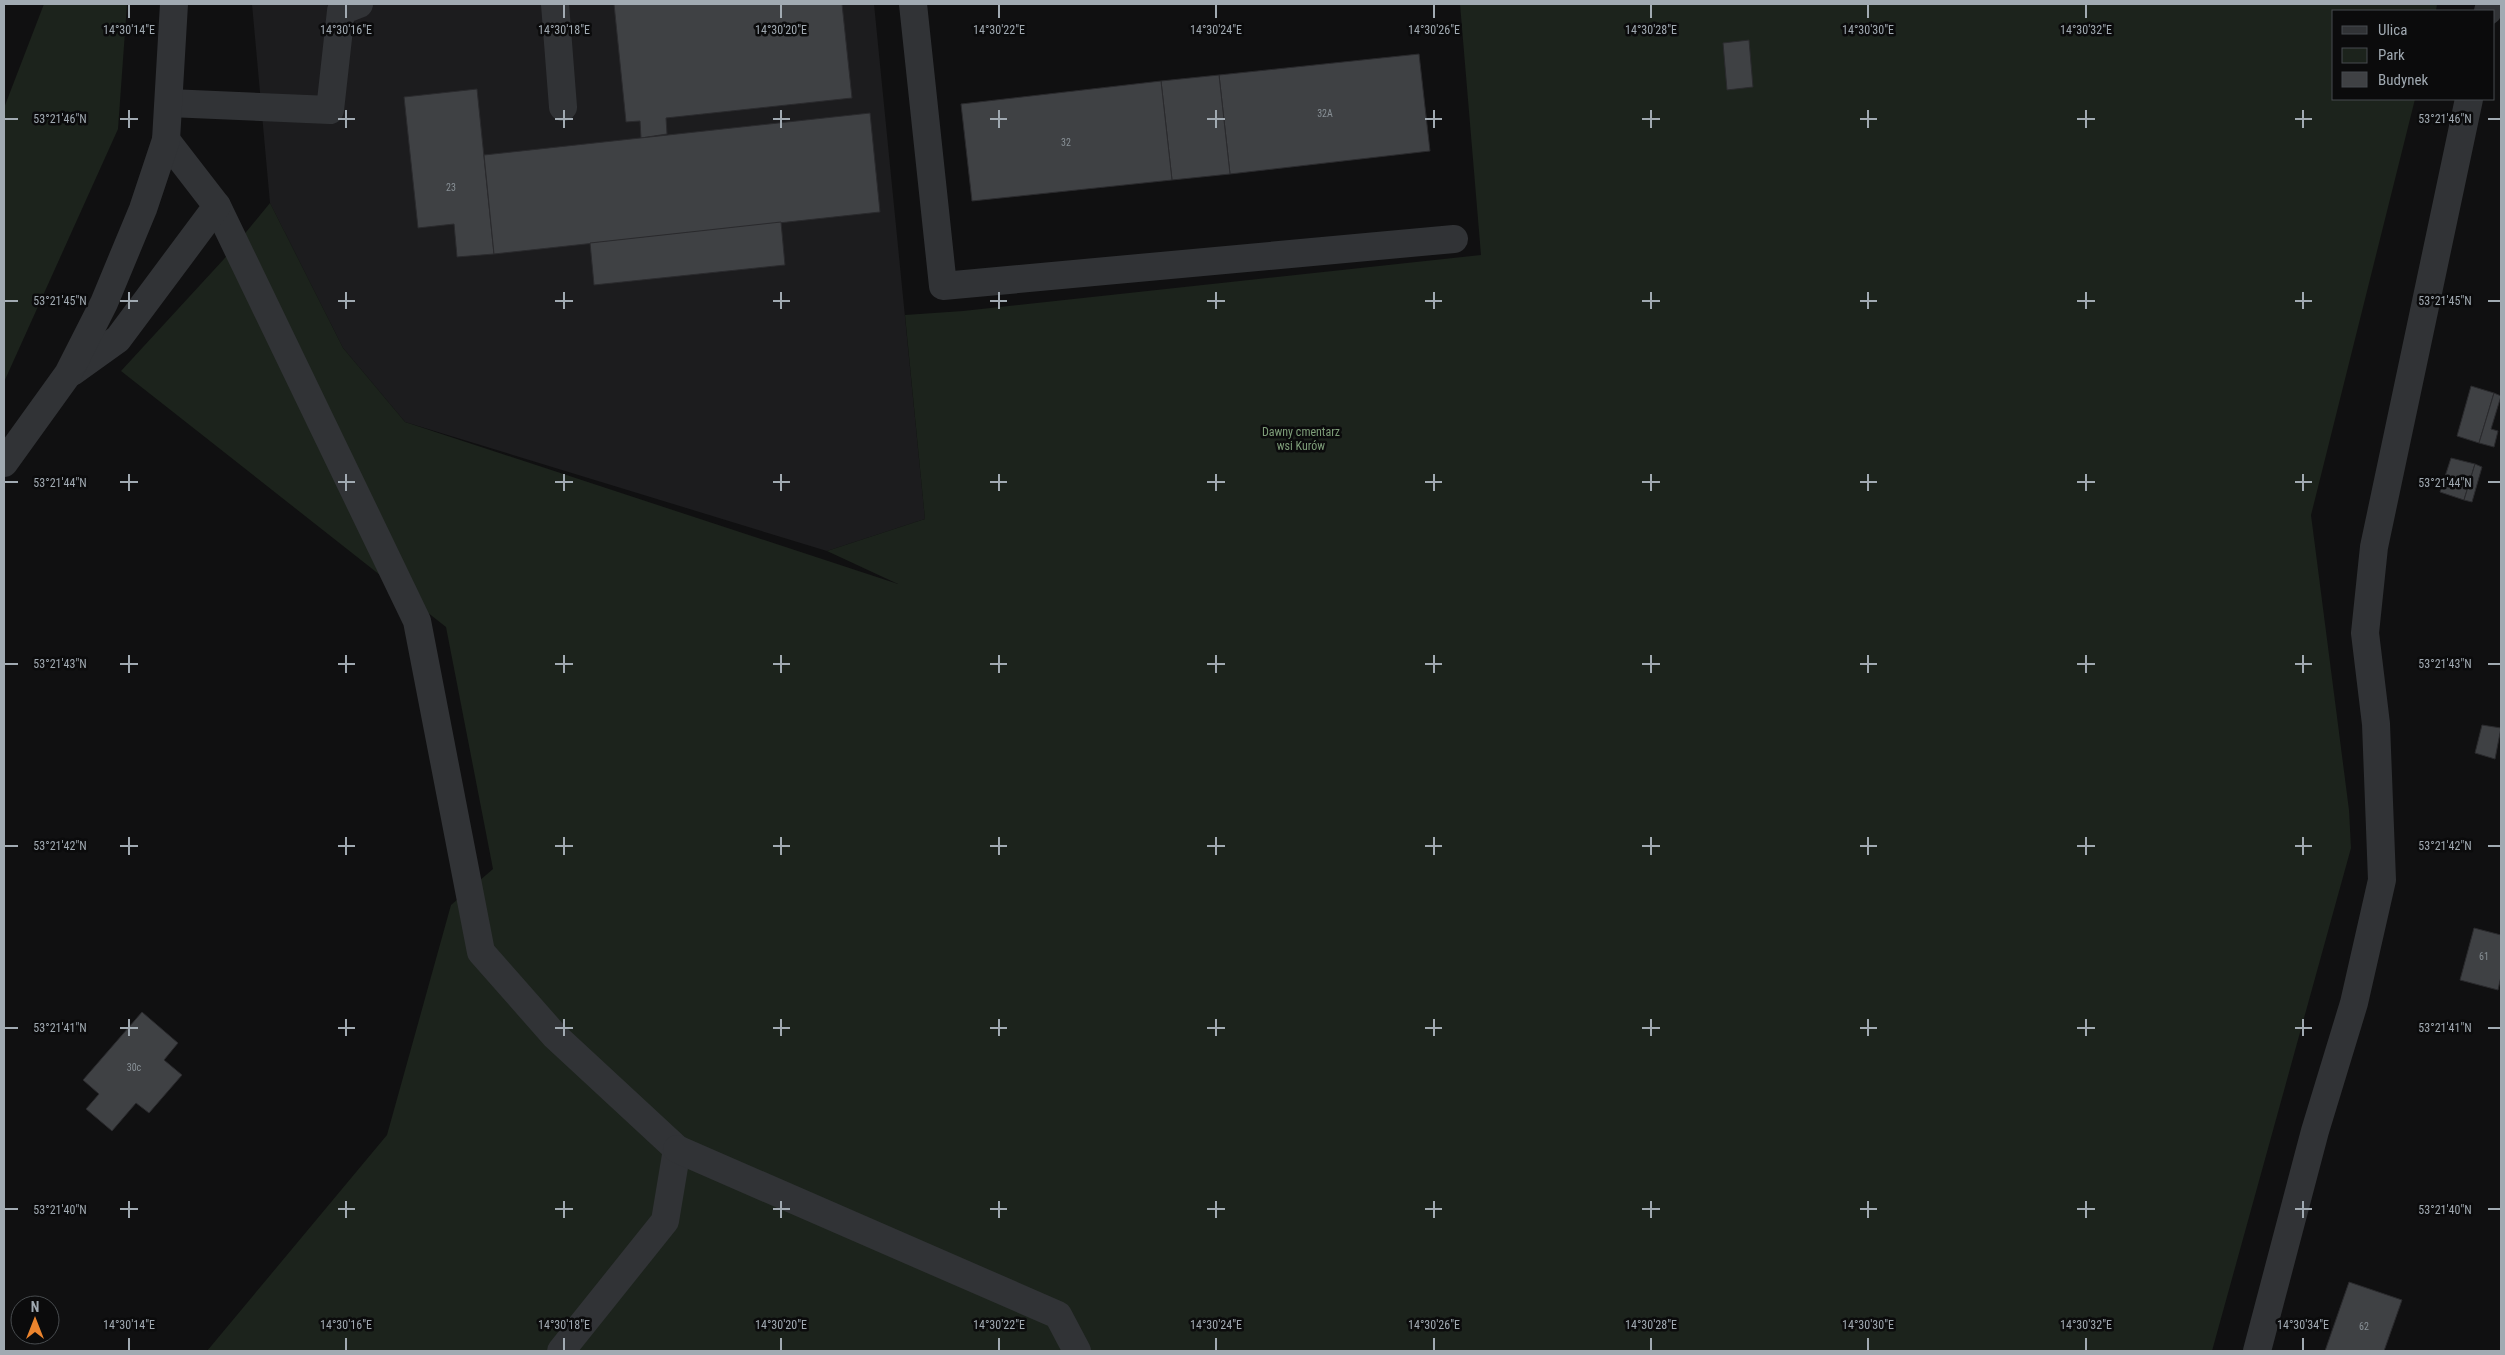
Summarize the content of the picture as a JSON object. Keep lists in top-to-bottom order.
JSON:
{
  "parks": ["Dawny cmentarz wsi Kurów"],
  "house_numbers": [
    "32A",
    "32",
    "23",
    "61",
    "30c",
    "62"
  ],
  "legend": ["Ulica", "Park", "Budynek"],
  "north": "top",
  "coordinates": [
    "14°30'14\"E",
    "14°30'16\"E",
    "14°30'18\"E",
    "14°30'20\"E",
    "14°30'22\"E",
    "14°30'24\"E",
    "14°30'26\"E",
    "14°30'28\"E",
    "14°30'30\"E",
    "14°30'32\"E",
    "53°21'46\"N",
    "53°21'45\"N",
    "53°21'44\"N",
    "53°21'43\"N",
    "53°21'42\"N",
    "53°21'41\"N",
    "53°21'40\"N",
    "14°30'34\"E"
  ]
}
